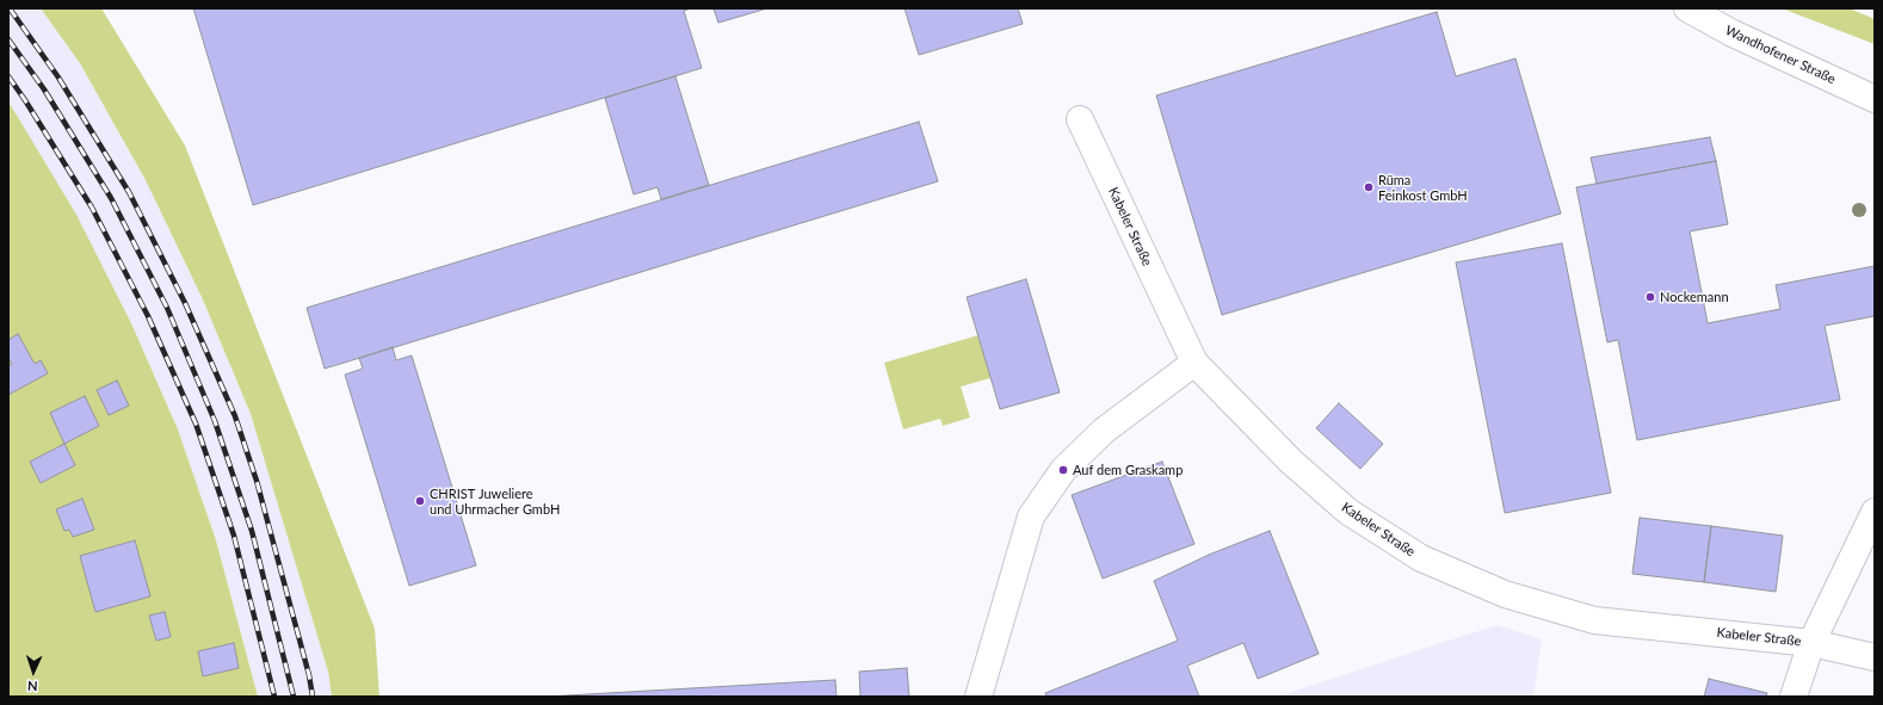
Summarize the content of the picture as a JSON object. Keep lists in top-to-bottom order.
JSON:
{
  "streets": {
    "street": ["Wandhofener Straße", "Kabeler Straße"]
  },
  "places": [
    "Rüma Feinkost GmbH",
    "Nockemann",
    "Auf dem Graskamp",
    "CHRIST Juweliere und Uhrmacher GmbH"
  ],
  "north": "bottom"
}
